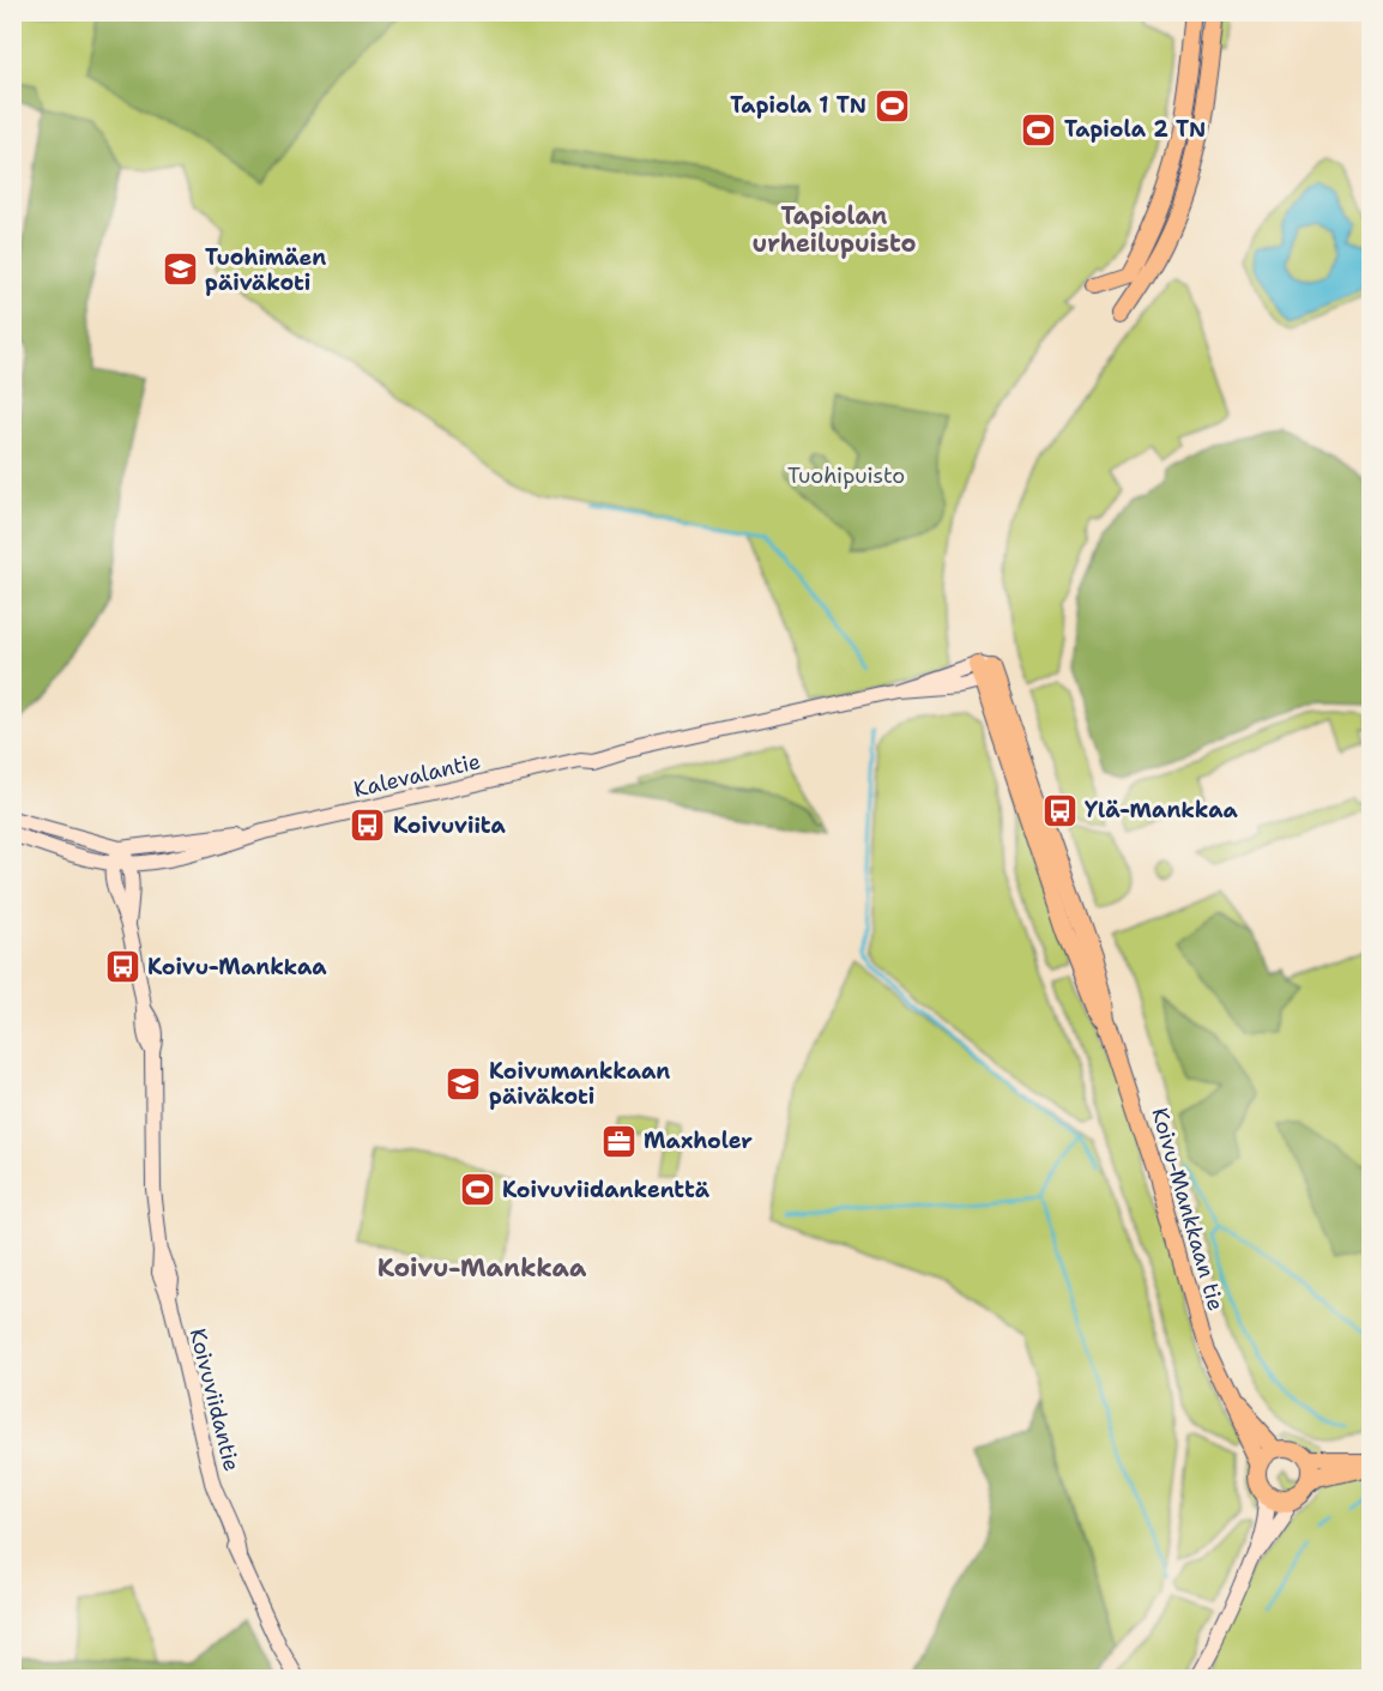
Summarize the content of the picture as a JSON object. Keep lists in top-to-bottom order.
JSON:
{
  "streets": {
    "main road": ["Kalevalantie", "Koivu-Mankkaan tie", "Koivuviidantie"]
  },
  "crossings": [
    ["Kalevalantie", "Koivu-Mankkaan tie"],
    ["Kalevalantie", "Koivuviidantie"]
  ],
  "districts": ["Tapiolan urheilupuisto", "Koivu-Mankkaa"],
  "parks": ["Tuohipuisto"],
  "places": {
    "sports": ["Tapiola 1 TN", "Tapiola 2 TN", "Koivuviidankenttä"],
    "school or university": ["Tuohimäen päiväkoti", "Koivumankkaan päiväkoti"],
    "bus stop": ["Ylä-Mankkaa", "Koivuviita", "Koivu-Mankkaa"],
    "office": ["Maxholer"]
  }
}
